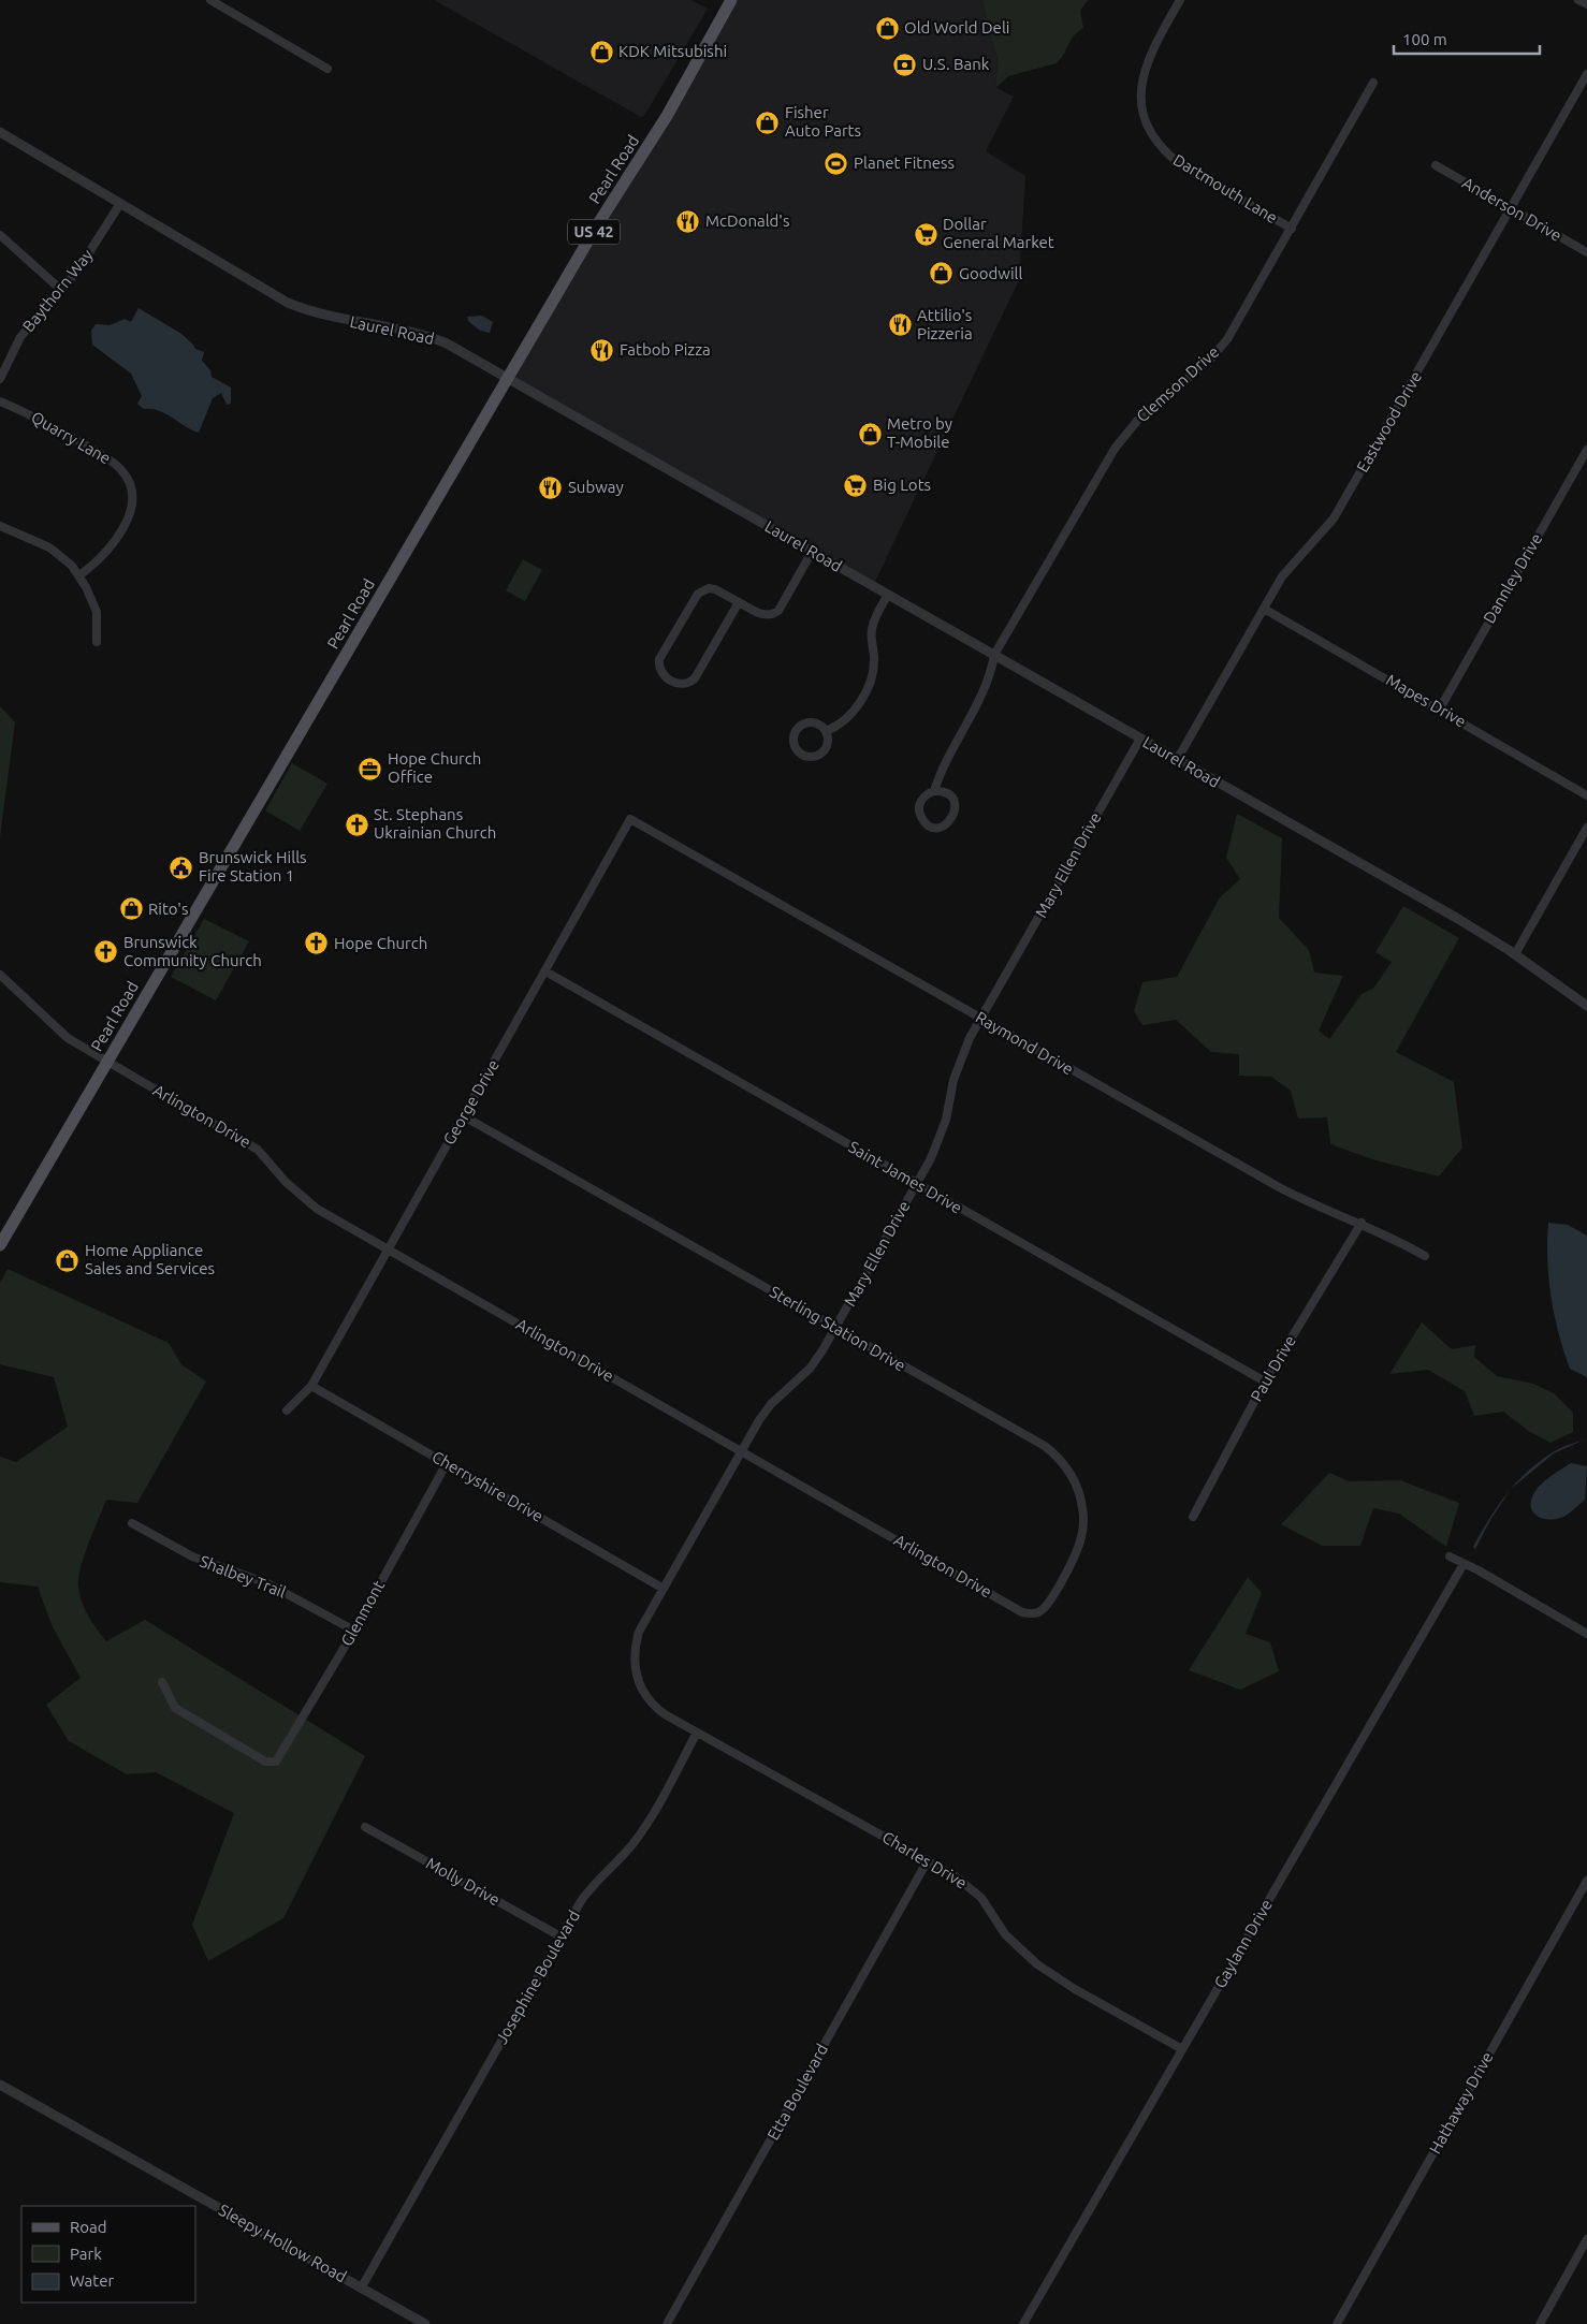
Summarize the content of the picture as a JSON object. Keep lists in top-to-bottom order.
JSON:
{
  "streets": {
    "main road": ["Pearl Road", "US 42"],
    "street": [
      "Dartmouth Lane",
      "Anderson Drive",
      "Baythorn Way",
      "Laurel Road",
      "Clemson Drive",
      "Eastwood Drive",
      "Quarry Lane",
      "Dannley Drive",
      "Mapes Drive",
      "Mary Ellen Drive",
      "Raymond Drive",
      "George Drive",
      "Arlington Drive",
      "Saint James Drive",
      "Sterling Station Drive",
      "Paul Drive",
      "Cherryshire Drive",
      "Shalbey Trail",
      "Glenmont",
      "Charles Drive",
      "Molly Drive",
      "Gaylann Drive",
      "Josephine Boulevard",
      "Etta Boulevard",
      "Hathaway Drive",
      "Sleepy Hollow Road"
    ]
  },
  "crossings": [
    ["Pearl Road", "Laurel Road"],
    ["Pearl Road", "Arlington Drive"],
    ["Dartmouth Lane", "Clemson Drive"],
    ["Anderson Drive", "Eastwood Drive"],
    ["Baythorn Way", "Laurel Road"],
    ["Laurel Road", "Clemson Drive"],
    ["Laurel Road", "Eastwood Drive"],
    ["Laurel Road", "Mary Ellen Drive"],
    ["Eastwood Drive", "Mapes Drive"],
    ["Dannley Drive", "Mapes Drive"],
    ["Mary Ellen Drive", "Raymond Drive"],
    ["Mary Ellen Drive", "Arlington Drive"],
    ["Mary Ellen Drive", "Saint James Drive"],
    ["Mary Ellen Drive", "Sterling Station Drive"],
    ["Mary Ellen Drive", "Cherryshire Drive"],
    ["Mary Ellen Drive", "Charles Drive"],
    ["Mary Ellen Drive", "Josephine Boulevard"],
    ["Raymond Drive", "George Drive"],
    ["Raymond Drive", "Paul Drive"],
    ["George Drive", "Arlington Drive"],
    ["George Drive", "Saint James Drive"],
    ["George Drive", "Sterling Station Drive"],
    ["George Drive", "Cherryshire Drive"],
    ["Arlington Drive", "Sterling Station Drive"],
    ["Saint James Drive", "Paul Drive"],
    ["Cherryshire Drive", "Glenmont"],
    ["Shalbey Trail", "Glenmont"],
    ["Charles Drive", "Gaylann Drive"],
    ["Charles Drive", "Josephine Boulevard"],
    ["Charles Drive", "Etta Boulevard"],
    ["Molly Drive", "Josephine Boulevard"],
    ["Josephine Boulevard", "Sleepy Hollow Road"]
  ],
  "places": {
    "shop": [
      "Old World Deli",
      "KDK Mitsubishi",
      "Fisher Auto Parts",
      "Goodwill",
      "Metro by T-Mobile",
      "Rito's",
      "Home Appliance Sales and Services"
    ],
    "bank": ["U.S. Bank"],
    "sports": ["Planet Fitness"],
    "restaurant": [
      "McDonald's",
      "Attilio's Pizzeria",
      "Fatbob Pizza",
      "Subway"
    ],
    "supermarket": ["Dollar General Market", "Big Lots"],
    "office": ["Hope Church Office"],
    "church": ["St. Stephans Ukrainian Church", "Hope Church", "Brunswick Community Church"],
    "public building": ["Brunswick Hills Fire Station 1"]
  },
  "legend": ["Road", "Park", "Water"],
  "scale_bar": "100 m"
}
